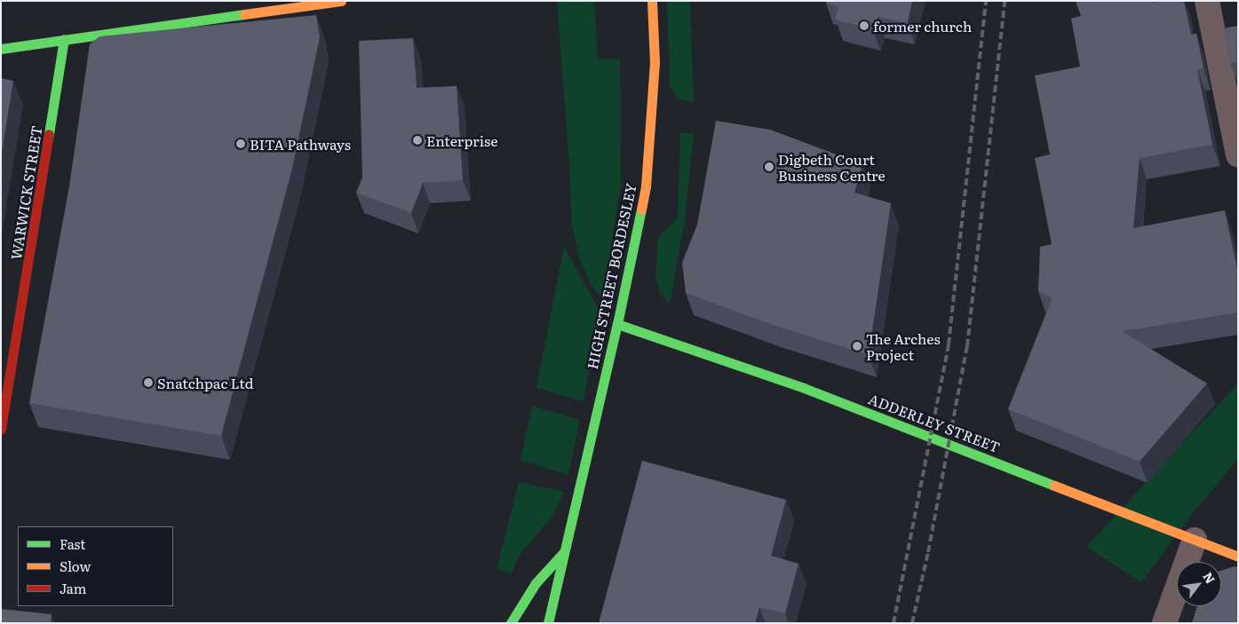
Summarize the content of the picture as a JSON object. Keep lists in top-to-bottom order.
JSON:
{
  "streets": {
    "street": ["WARWICK STREET", "HIGH STREET BORDESLEY", "ADDERLEY STREET"]
  },
  "crossings": [
    ["HIGH STREET BORDESLEY", "ADDERLEY STREET"]
  ],
  "places": [
    "former church",
    "Enterprise",
    "BITA Pathways",
    "Digbeth Court Business Centre",
    "The Arches Project",
    "Snatchpac Ltd"
  ],
  "legend": ["Fast", "Slow", "Jam"],
  "north": "top right"
}
